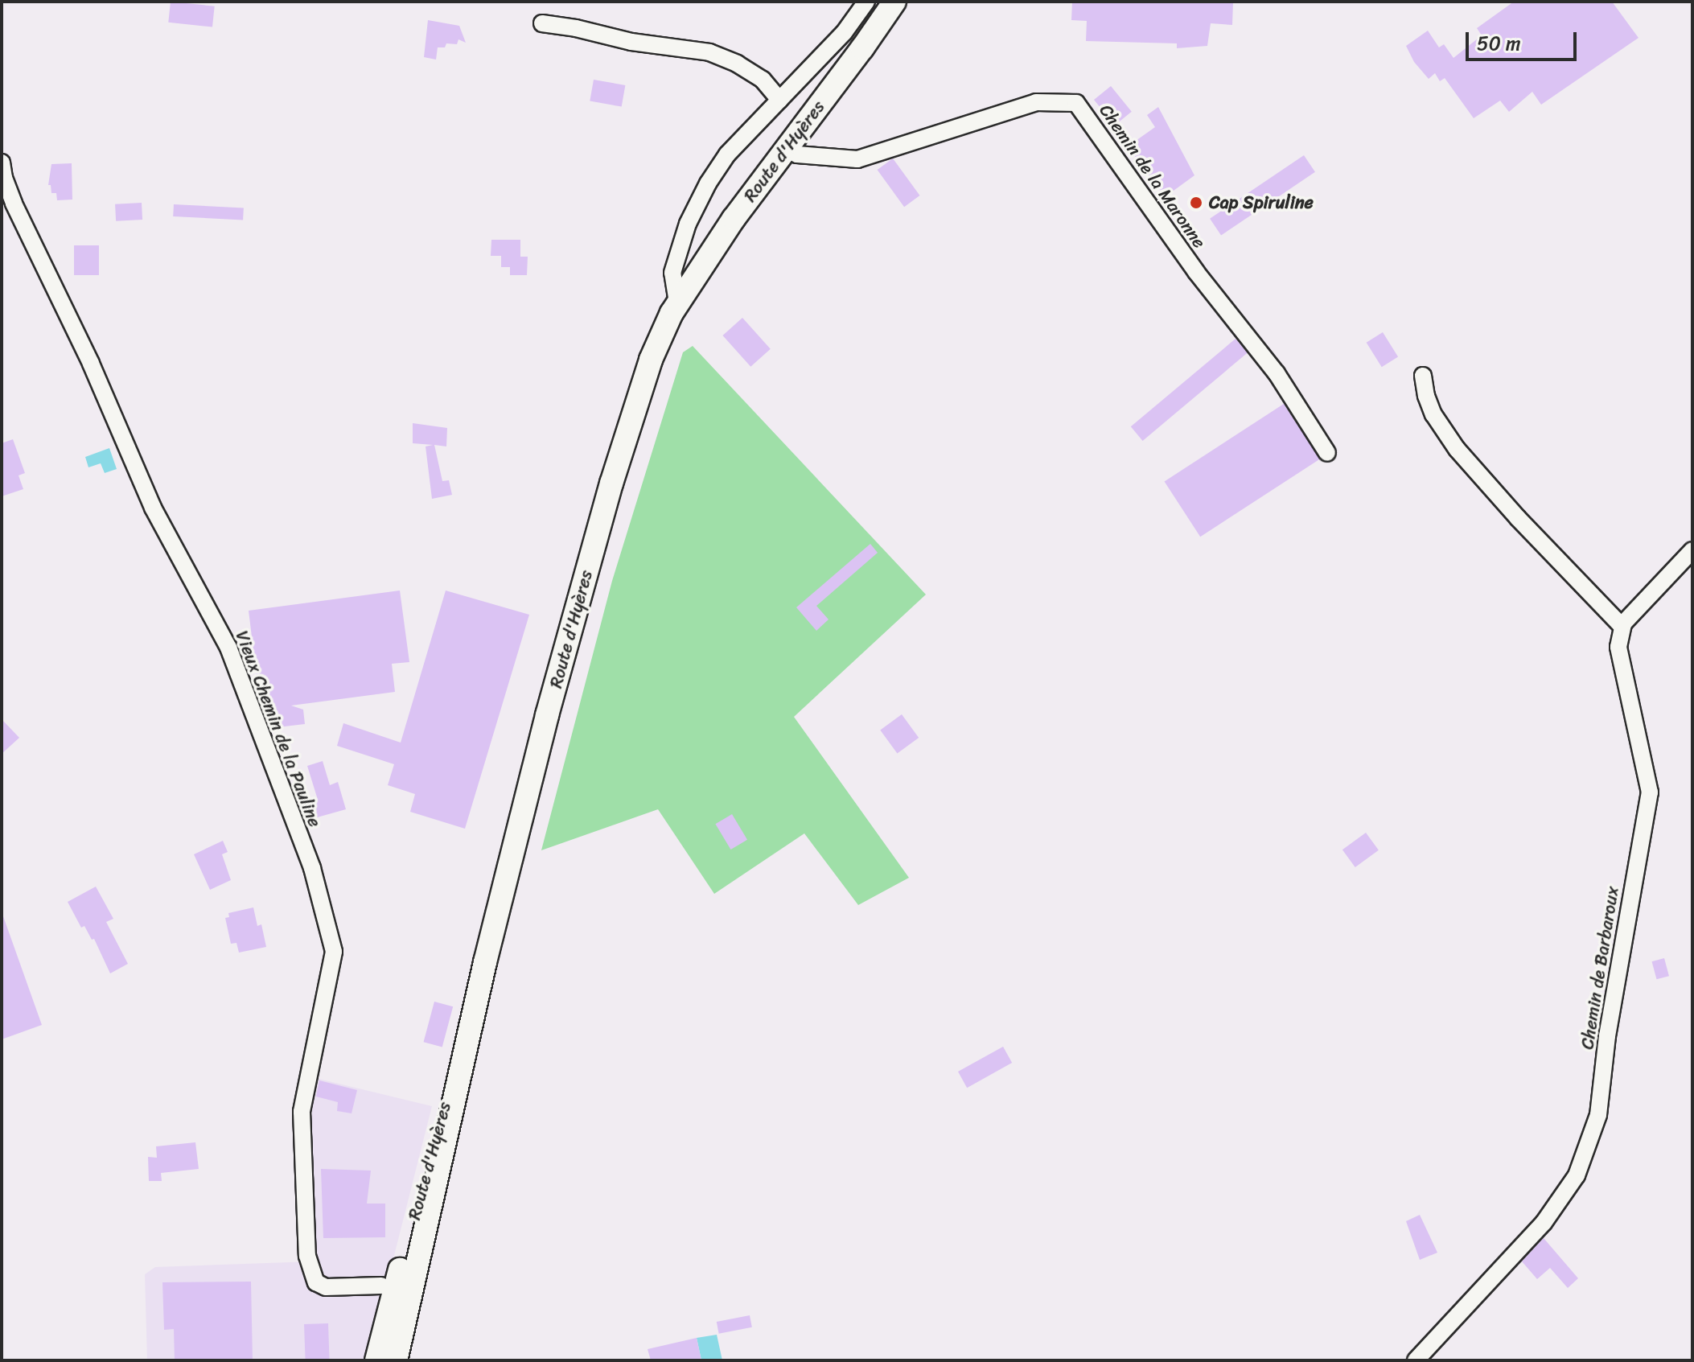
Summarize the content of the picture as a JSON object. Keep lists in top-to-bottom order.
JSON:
{
  "streets": {
    "main road": ["Route d'Hyères"],
    "street": ["Chemin de la Maronne", "Vieux Chemin de la Pauline", "Chemin de Barbaroux"]
  },
  "crossings": [
    ["Route d'Hyères", "Chemin de la Maronne"]
  ],
  "places": ["Cap Spiruline"],
  "scale_bar": "50 m"
}
